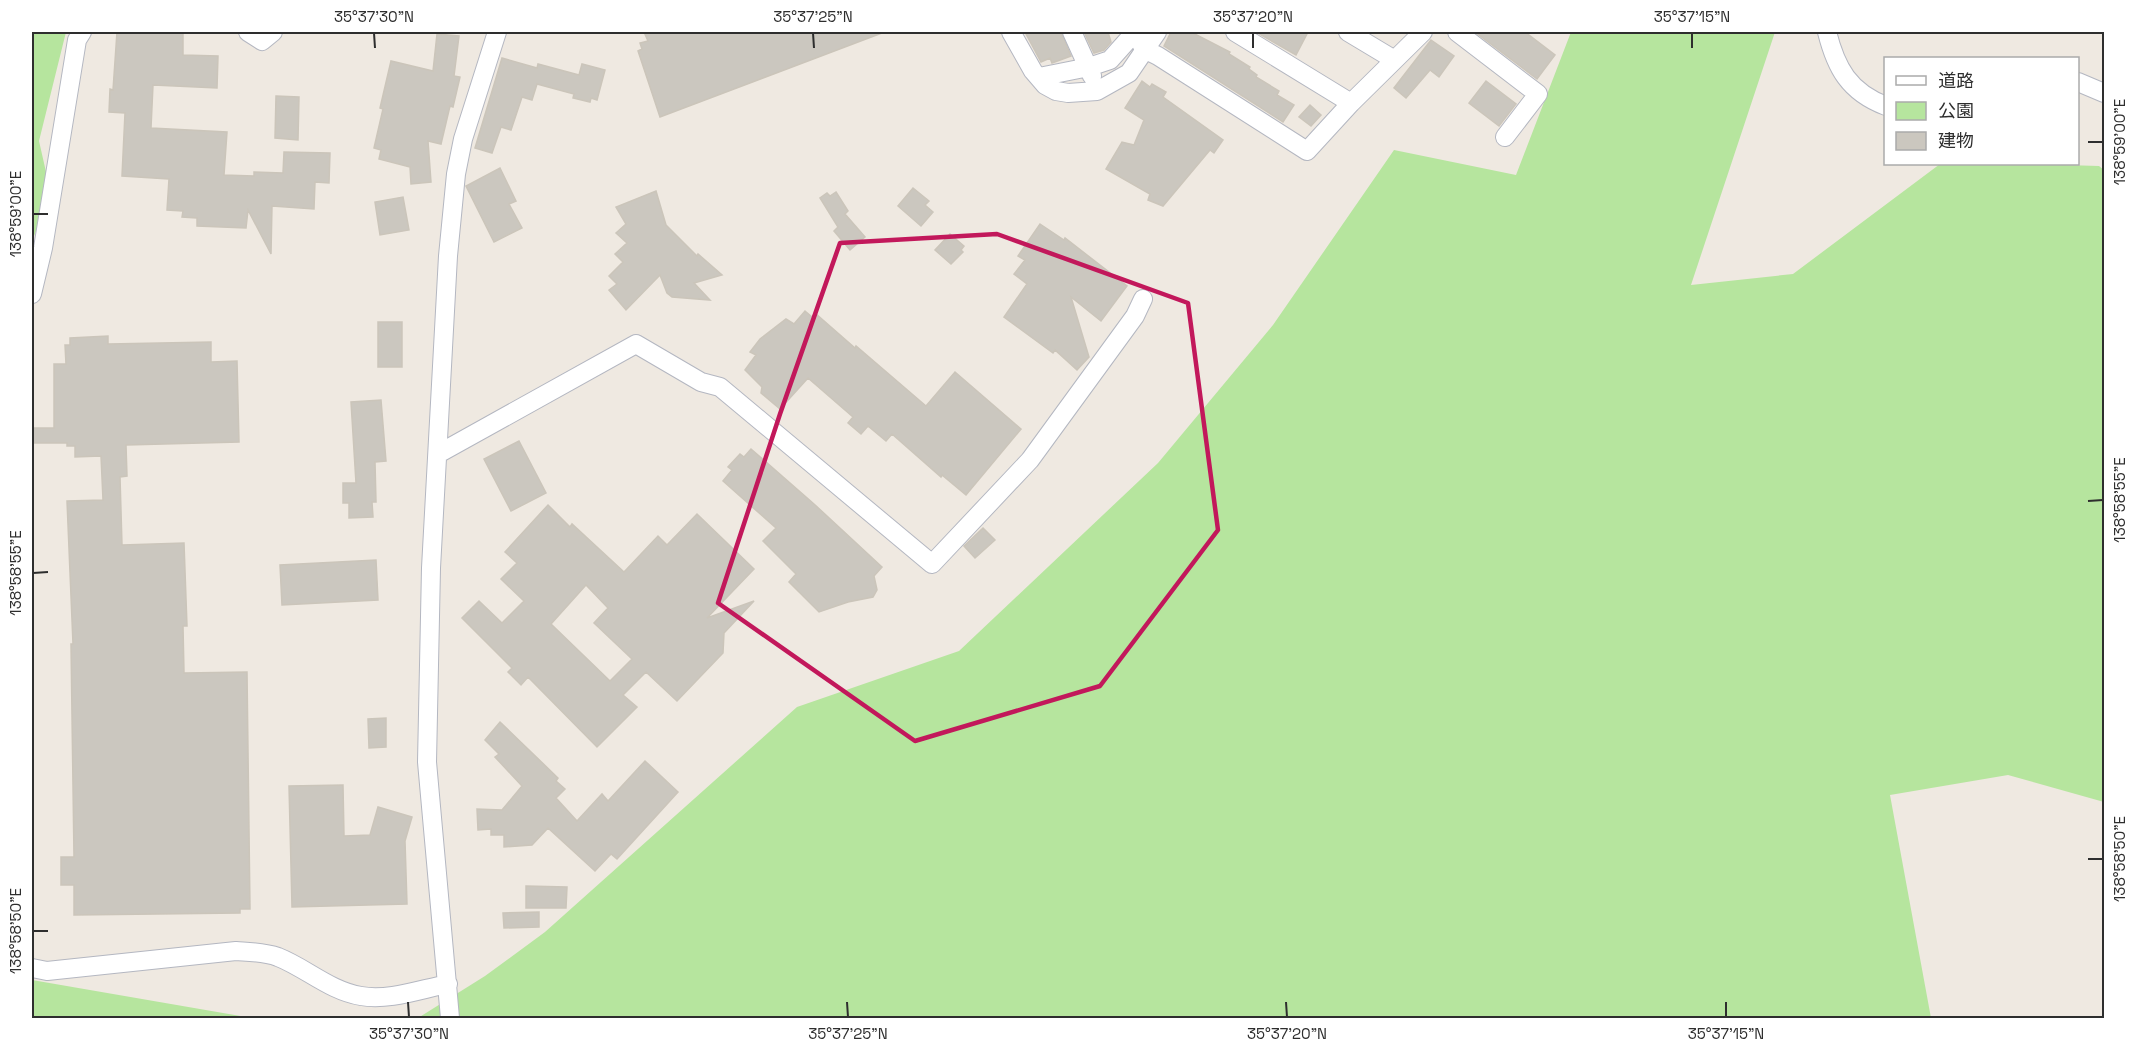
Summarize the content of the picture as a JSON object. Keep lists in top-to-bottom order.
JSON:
{
  "legend": ["道路", "公園", "建物"],
  "coordinates": [
    "35°37'30\"N",
    "35°37'25\"N",
    "35°37'20\"N",
    "35°37'15\"N",
    "138°59'00\"E",
    "138°58'55\"E",
    "138°58'50\"E"
  ]
}
